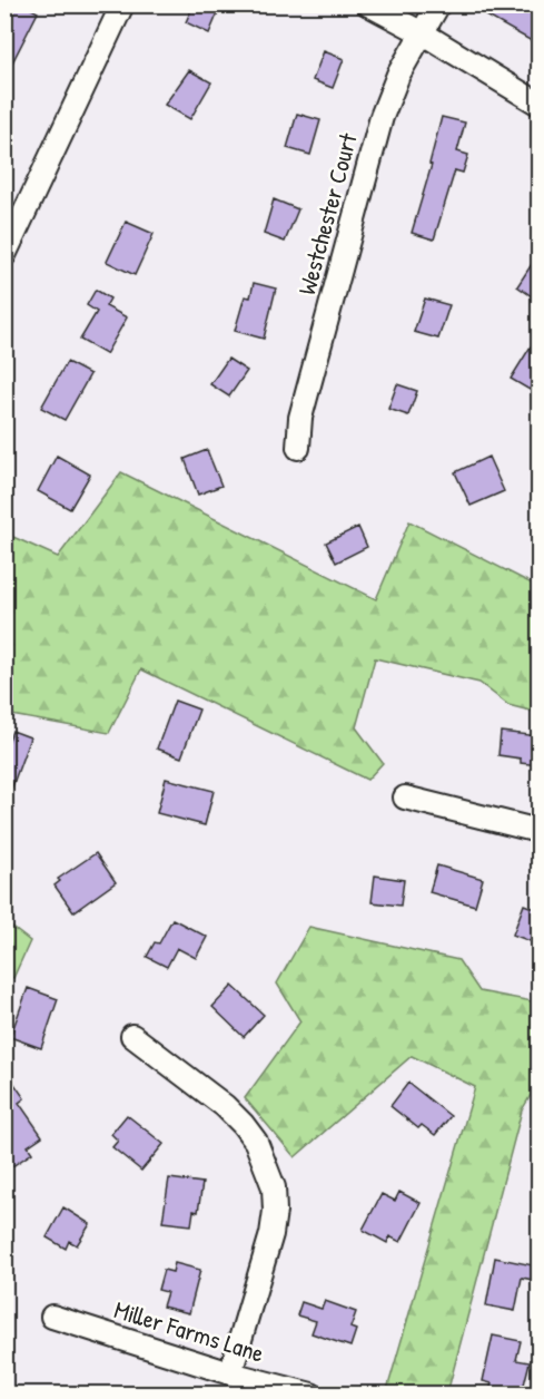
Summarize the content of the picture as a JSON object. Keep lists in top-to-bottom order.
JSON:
{
  "streets": {
    "street": ["Westchester Court", "Miller Farms Lane"]
  }
}
